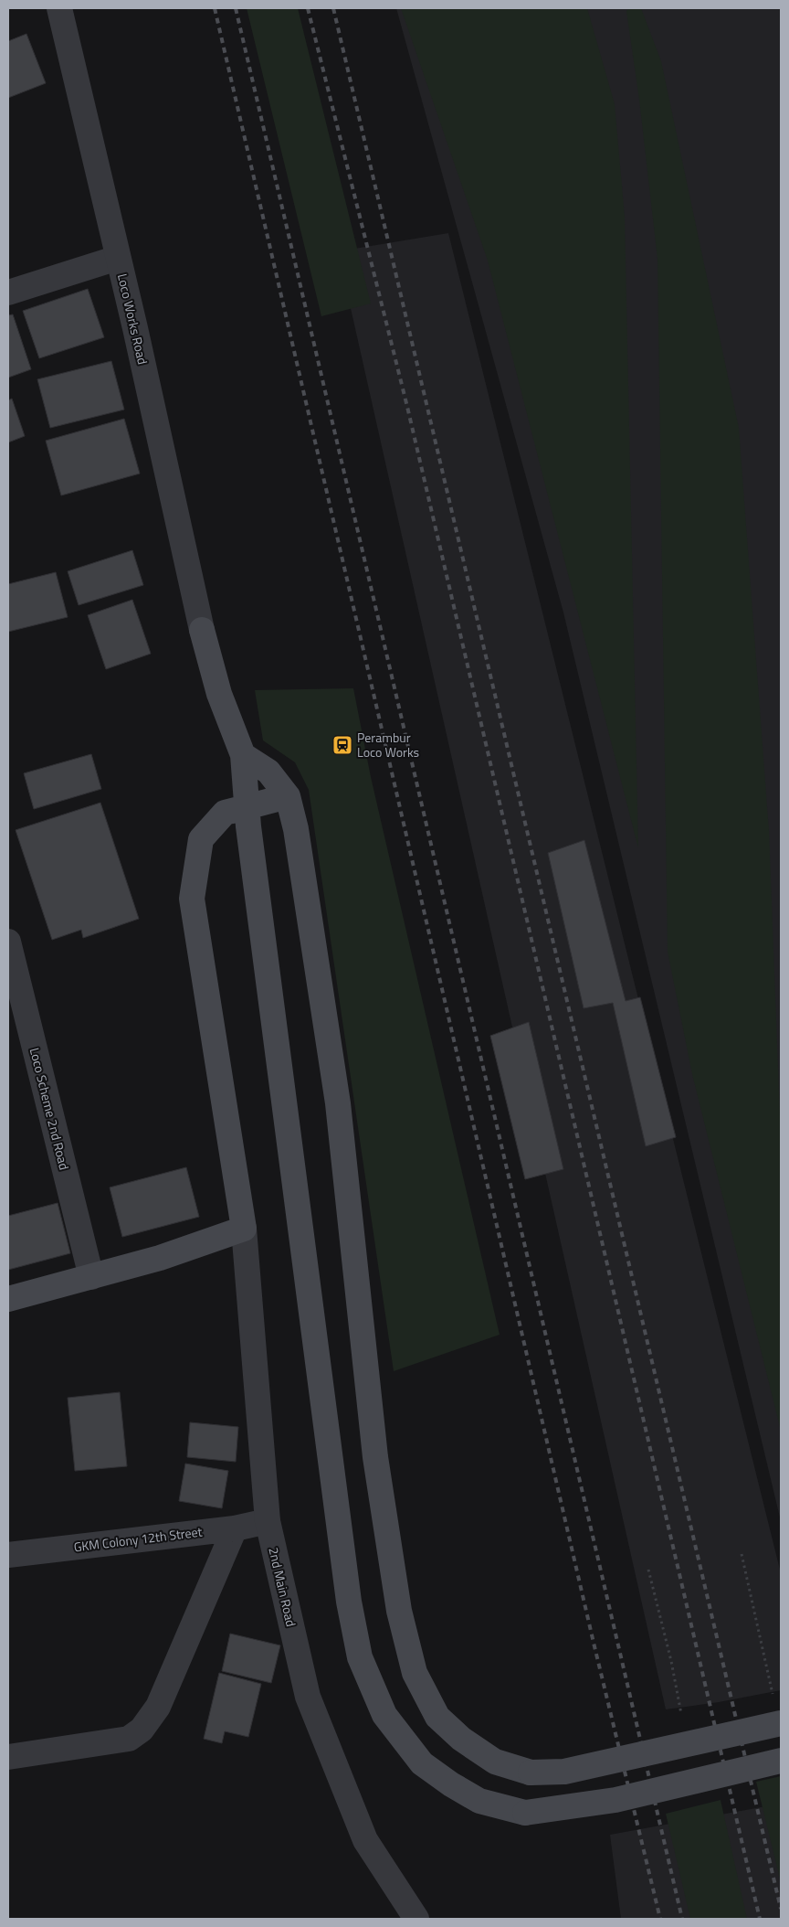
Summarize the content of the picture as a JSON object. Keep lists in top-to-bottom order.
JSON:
{
  "streets": {
    "street": [
      "Loco Works Road",
      "Loco Scheme 2nd Road",
      "GKM Colony 12th Street",
      "2nd Main Road"
    ]
  },
  "crossings": [
    ["GKM Colony 12th Street", "2nd Main Road"]
  ],
  "places": {
    "station": ["Perambur Loco Works"]
  }
}
